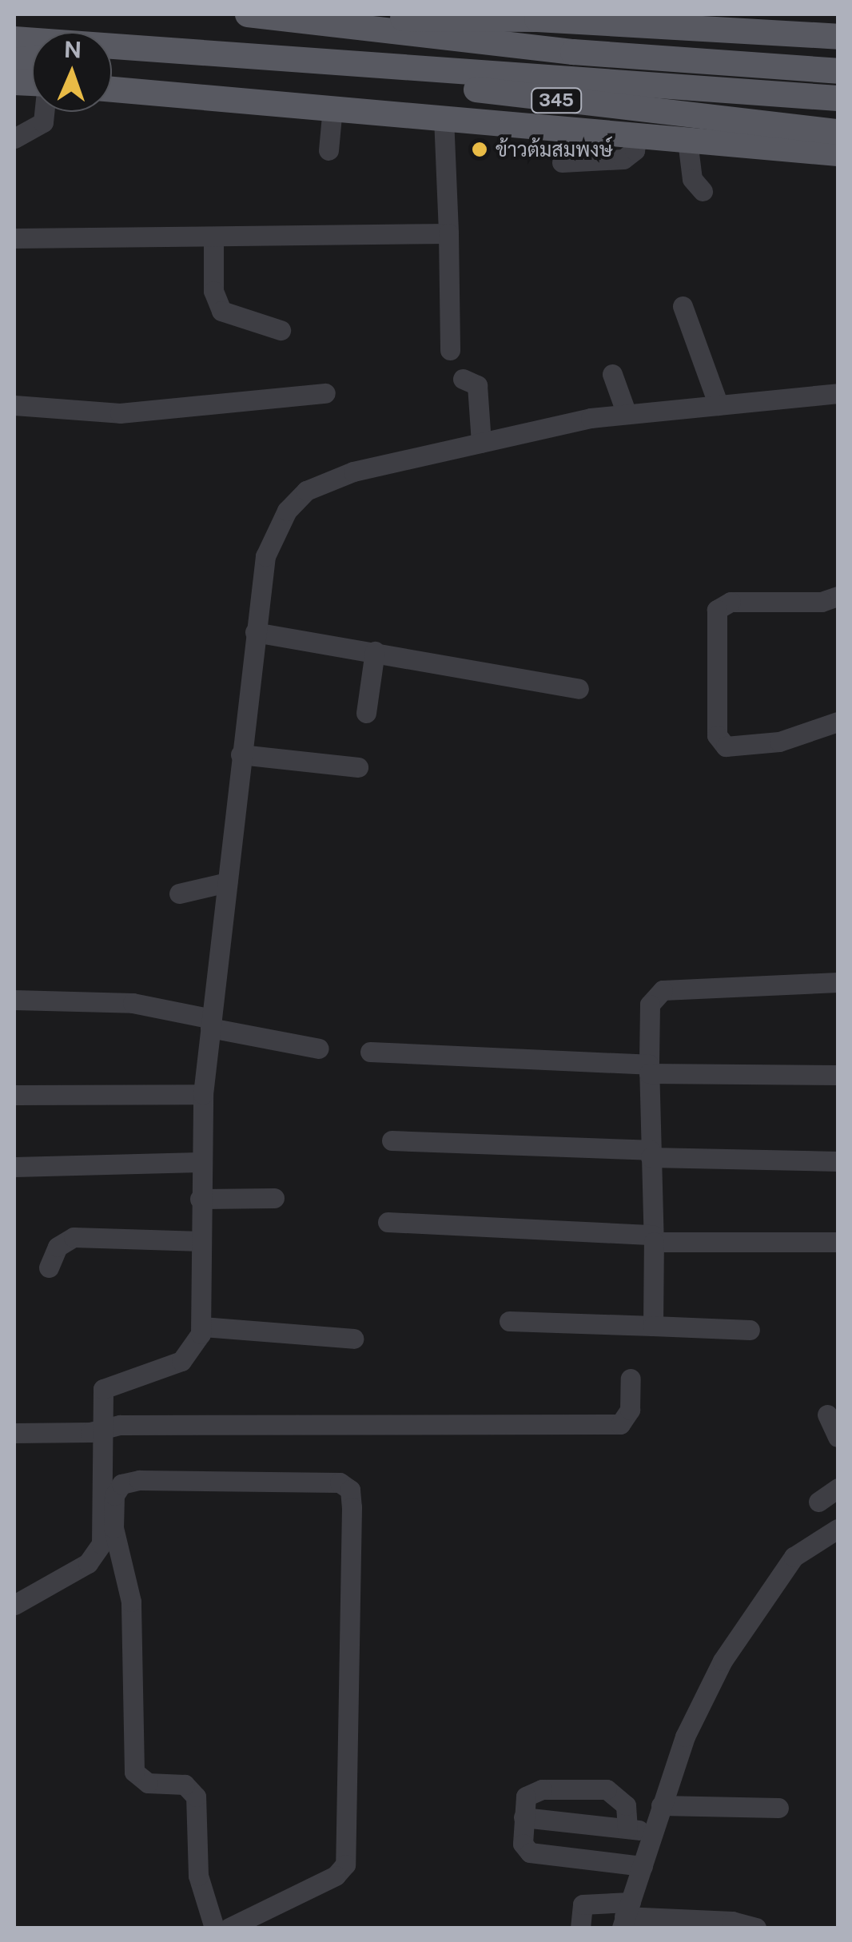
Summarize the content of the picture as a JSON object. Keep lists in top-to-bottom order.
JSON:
{
  "streets": {
    "main road": ["345"]
  },
  "places": ["ข้าวต้มสมพงษ์"],
  "north": "top"
}
